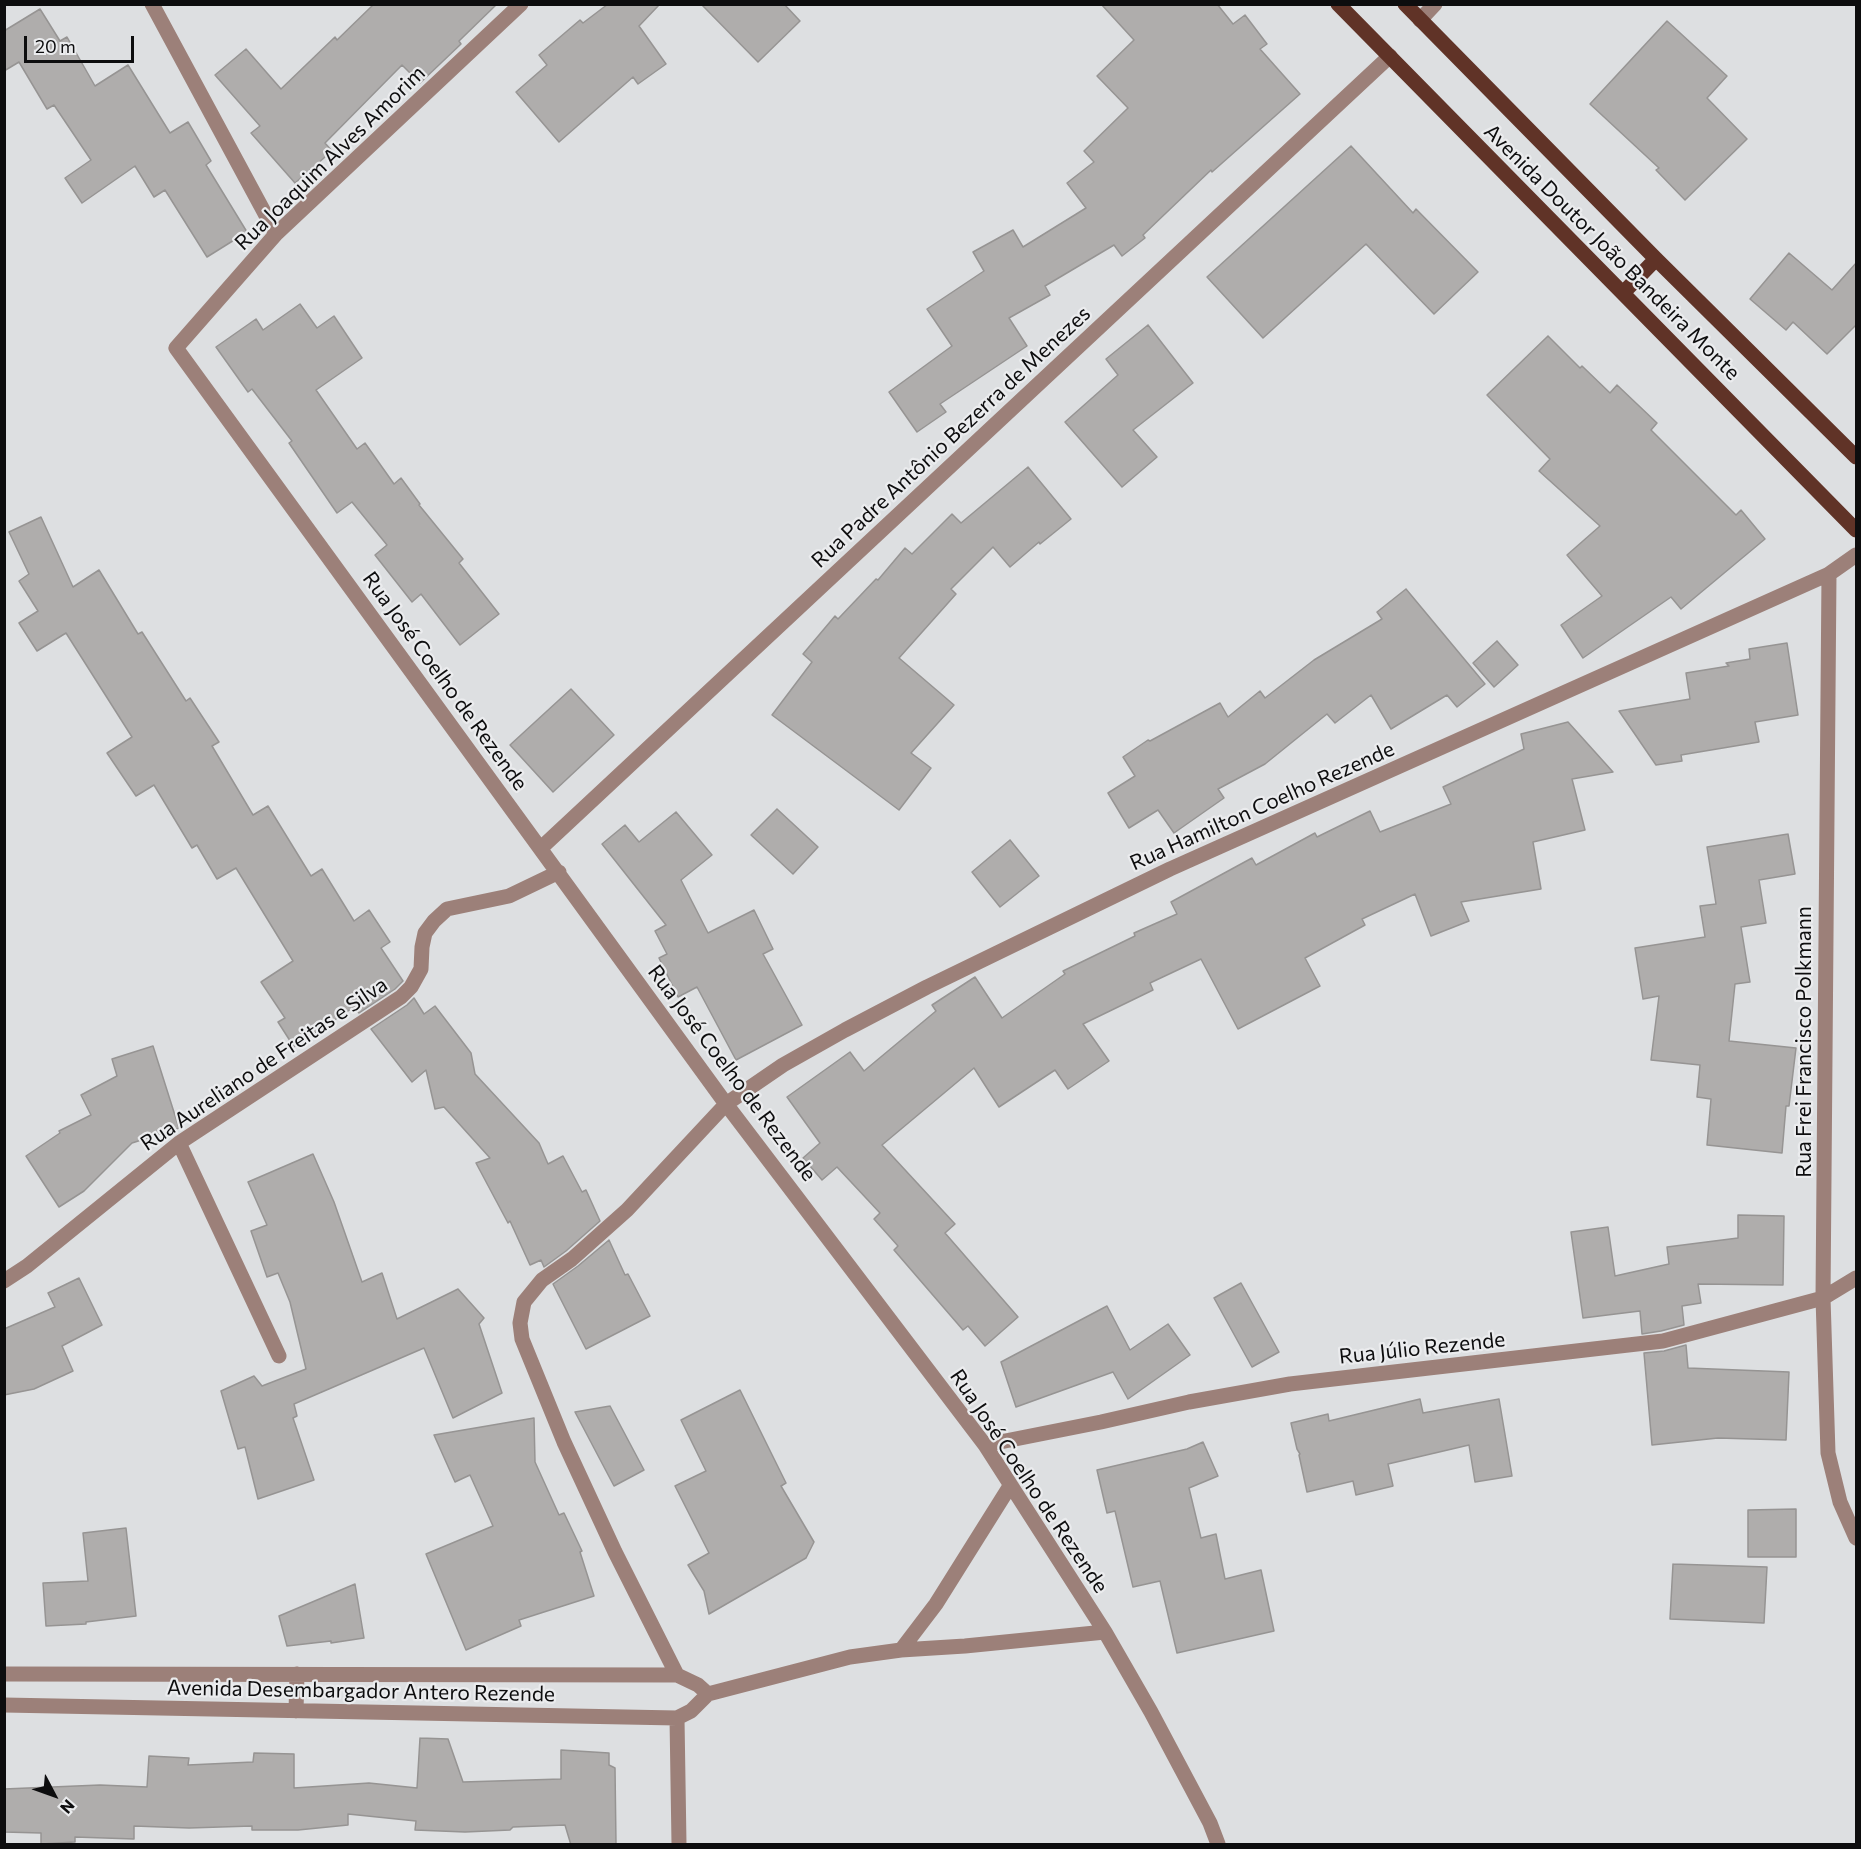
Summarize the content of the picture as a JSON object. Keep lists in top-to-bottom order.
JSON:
{
  "streets": {
    "main road": ["Avenida Doutor João Bandeira Monte"],
    "street": [
      "Rua Joaquim Alves Amorim",
      "Rua Padre Antônio Bezerra de Menezes",
      "Rua José Coelho de Rezende",
      "Rua Hamilton Coelho Rezende",
      "Rua Frei Francisco Polkmann",
      "Rua Aureliano de Freitas e Silva",
      "Rua Júlio Rezende",
      "Avenida Desembargador Antero Rezende"
    ]
  },
  "crossings": [
    ["Rua Joaquim Alves Amorim", "Rua José Coelho de Rezende"],
    ["Avenida Doutor João Bandeira Monte", "Rua Padre Antônio Bezerra de Menezes"],
    ["Rua Padre Antônio Bezerra de Menezes", "Rua José Coelho de Rezende"],
    ["Rua José Coelho de Rezende", "Rua Hamilton Coelho Rezende"],
    ["Rua José Coelho de Rezende", "Rua Aureliano de Freitas e Silva"],
    ["Rua José Coelho de Rezende", "Rua Júlio Rezende"],
    ["Rua Hamilton Coelho Rezende", "Rua Frei Francisco Polkmann"],
    ["Rua Hamilton Coelho Rezende", "Avenida Desembargador Antero Rezende"],
    ["Rua Frei Francisco Polkmann", "Rua Júlio Rezende"]
  ],
  "scale_bar": "20 m",
  "north": "bottom right"
}
